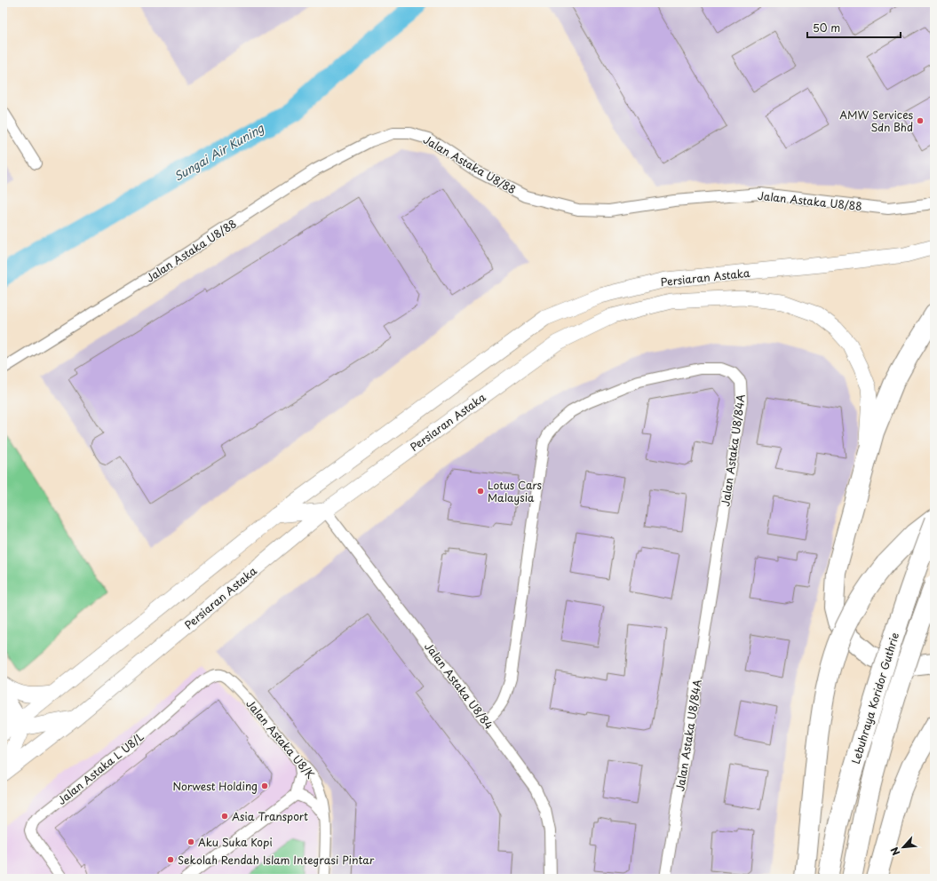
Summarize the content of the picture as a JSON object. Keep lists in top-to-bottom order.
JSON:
{
  "streets": {
    "highway": ["Lebuhraya Koridor Guthrie"],
    "main road": ["Persiaran Astaka"],
    "street": [
      "Jalan Astaka U8/88",
      "Jalan Astaka U8/84A",
      "Jalan Astaka U8/84",
      "Jalan Astaka U8/K",
      "Jalan Astaka L U8/L"
    ]
  },
  "crossings": [
    ["Persiaran Astaka", "Jalan Astaka U8/84"],
    ["Jalan Astaka U8/84A", "Jalan Astaka U8/84"],
    ["Jalan Astaka U8/K", "Jalan Astaka L U8/L"]
  ],
  "water": ["Sungai Air Kuning"],
  "places": [
    "AMW Services Sdn Bhd",
    "Lotus Cars Malaysia",
    "Norwest Holding",
    "Asia Transport",
    "Aku Suka Kopi",
    "Sekolah Rendah Islam Integrasi Pintar"
  ],
  "scale_bar": "50 m",
  "north": "bottom left"
}
